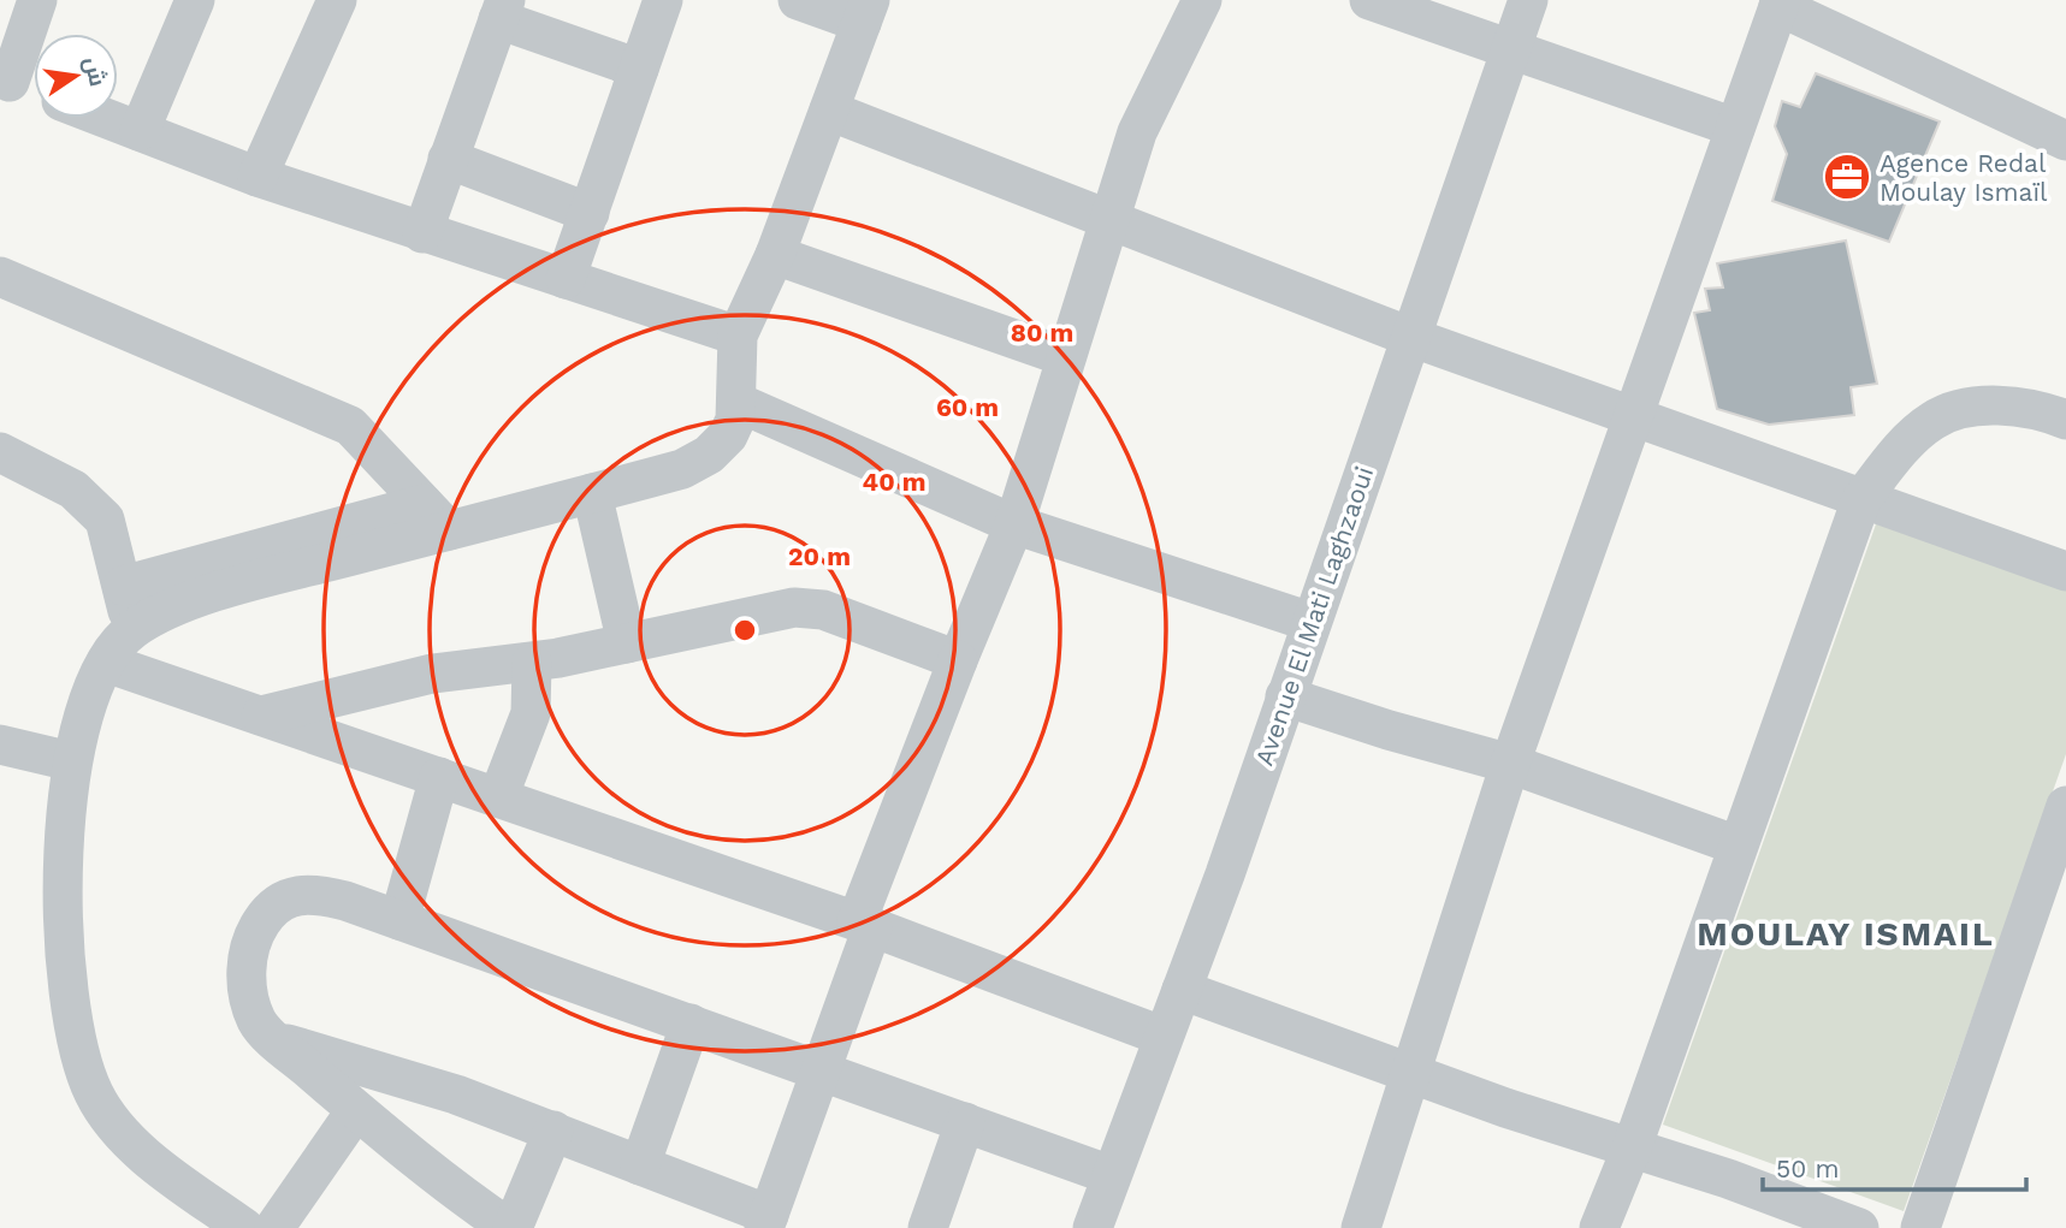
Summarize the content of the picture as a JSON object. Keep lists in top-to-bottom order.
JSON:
{
  "streets": {
    "street": ["Avenue El Mati Laghzaoui"]
  },
  "districts": ["MOULAY ISMAIL"],
  "places": {
    "office": ["Agence Redal Moulay Ismaïl"]
  },
  "scale_bar": "50 m",
  "north": "right",
  "rings": [
    "80 m",
    "60 m",
    "40 m",
    "20 m"
  ]
}
